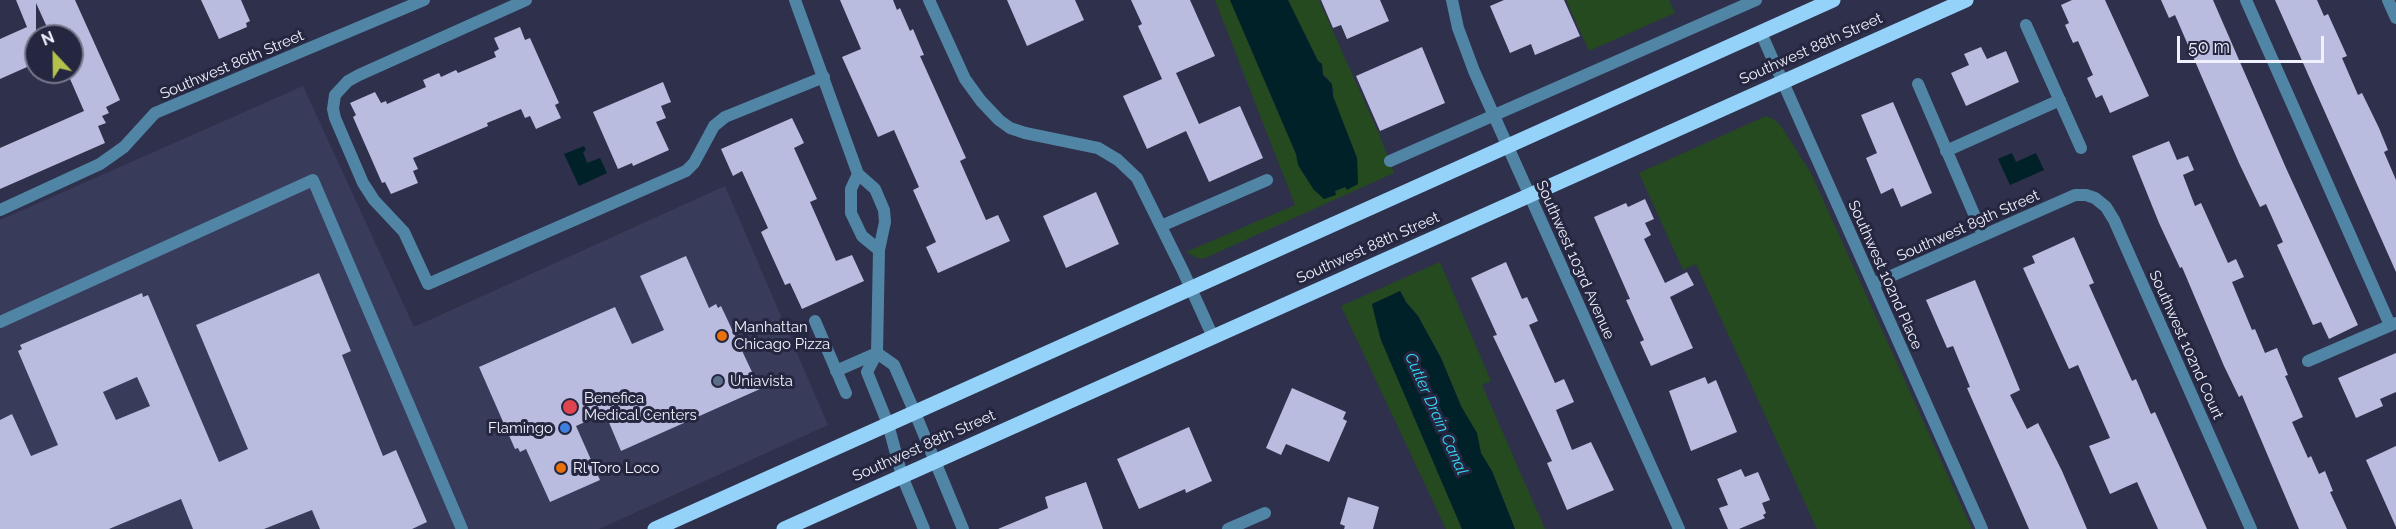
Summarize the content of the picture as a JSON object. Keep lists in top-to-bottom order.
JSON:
{
  "streets": {
    "main road": ["Southwest 88th Street"],
    "street": [
      "Southwest 86th Street",
      "Southwest 89th Street",
      "Southwest 103rd Avenue",
      "Southwest 102nd Place",
      "Southwest 102nd Court"
    ]
  },
  "crossings": [
    ["Southwest 88th Street", "Southwest 103rd Avenue"],
    ["Southwest 88th Street", "Southwest 102nd Place"],
    ["Southwest 89th Street", "Southwest 102nd Place"],
    ["Southwest 89th Street", "Southwest 102nd Court"]
  ],
  "water": ["Cutler Drain Canal"],
  "places": [
    "Manhattan Chicago Pizza",
    "Uniavista",
    "Benefica Medical Centers",
    "Flamingo",
    "Rl Toro Loco"
  ],
  "scale_bar": "50 m",
  "north": "top"
}
